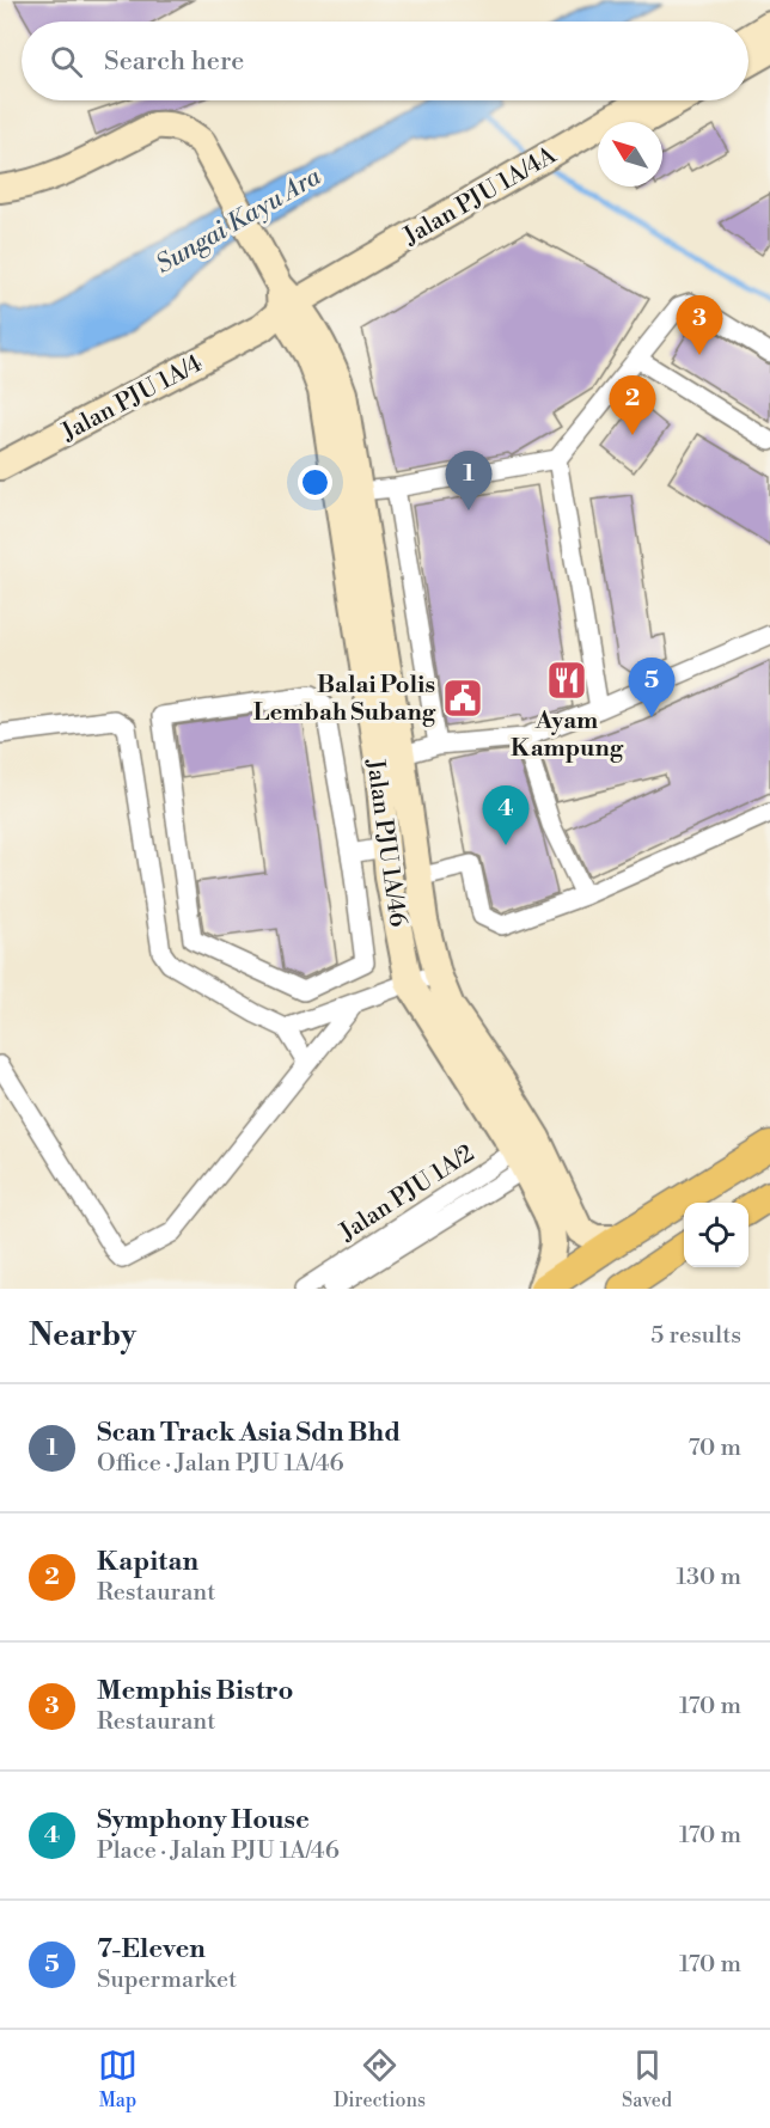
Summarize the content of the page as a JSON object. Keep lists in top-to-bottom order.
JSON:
{
  "streets": {
    "street": [
      "Jalan PJU 1A/4A",
      "Jalan PJU 1A/4",
      "Jalan PJU 1A/46",
      "Jalan PJU 1A/2"
    ]
  },
  "crossings": [
    ["Jalan PJU 1A/4A", "Jalan PJU 1A/4"],
    ["Jalan PJU 1A/4A", "Jalan PJU 1A/46"],
    ["Jalan PJU 1A/4", "Jalan PJU 1A/46"],
    ["Jalan PJU 1A/46", "Jalan PJU 1A/2"]
  ],
  "water": ["Sungai Kayu Ara"],
  "places": {
    "restaurant": ["Ayam Kampung"],
    "public building": ["Balai Polis Lembah Subang"]
  },
  "north": "top left",
  "page": {
    "search": "Search here",
    "pins": [
      "3",
      "2",
      "1",
      "5",
      "4"
    ],
    "heading": ["Nearby", "5 results"],
    "list": [
      {
        "mark": "1",
        "name": "Scan Track Asia Sdn Bhd",
        "note": "Office · Jalan PJU 1A/46",
        "value": "70 m"
      },
      {
        "mark": "2",
        "name": "Kapitan",
        "note": "Restaurant",
        "value": "130 m"
      },
      {
        "mark": "3",
        "name": "Memphis Bistro",
        "note": "Restaurant",
        "value": "170 m"
      },
      {
        "mark": "4",
        "name": "Symphony House",
        "note": "Place · Jalan PJU 1A/46",
        "value": "170 m"
      },
      {
        "mark": "5",
        "name": "7-Eleven",
        "note": "Supermarket",
        "value": "170 m"
      }
    ],
    "nav": ["Map", "Directions", "Saved"]
  }
}
